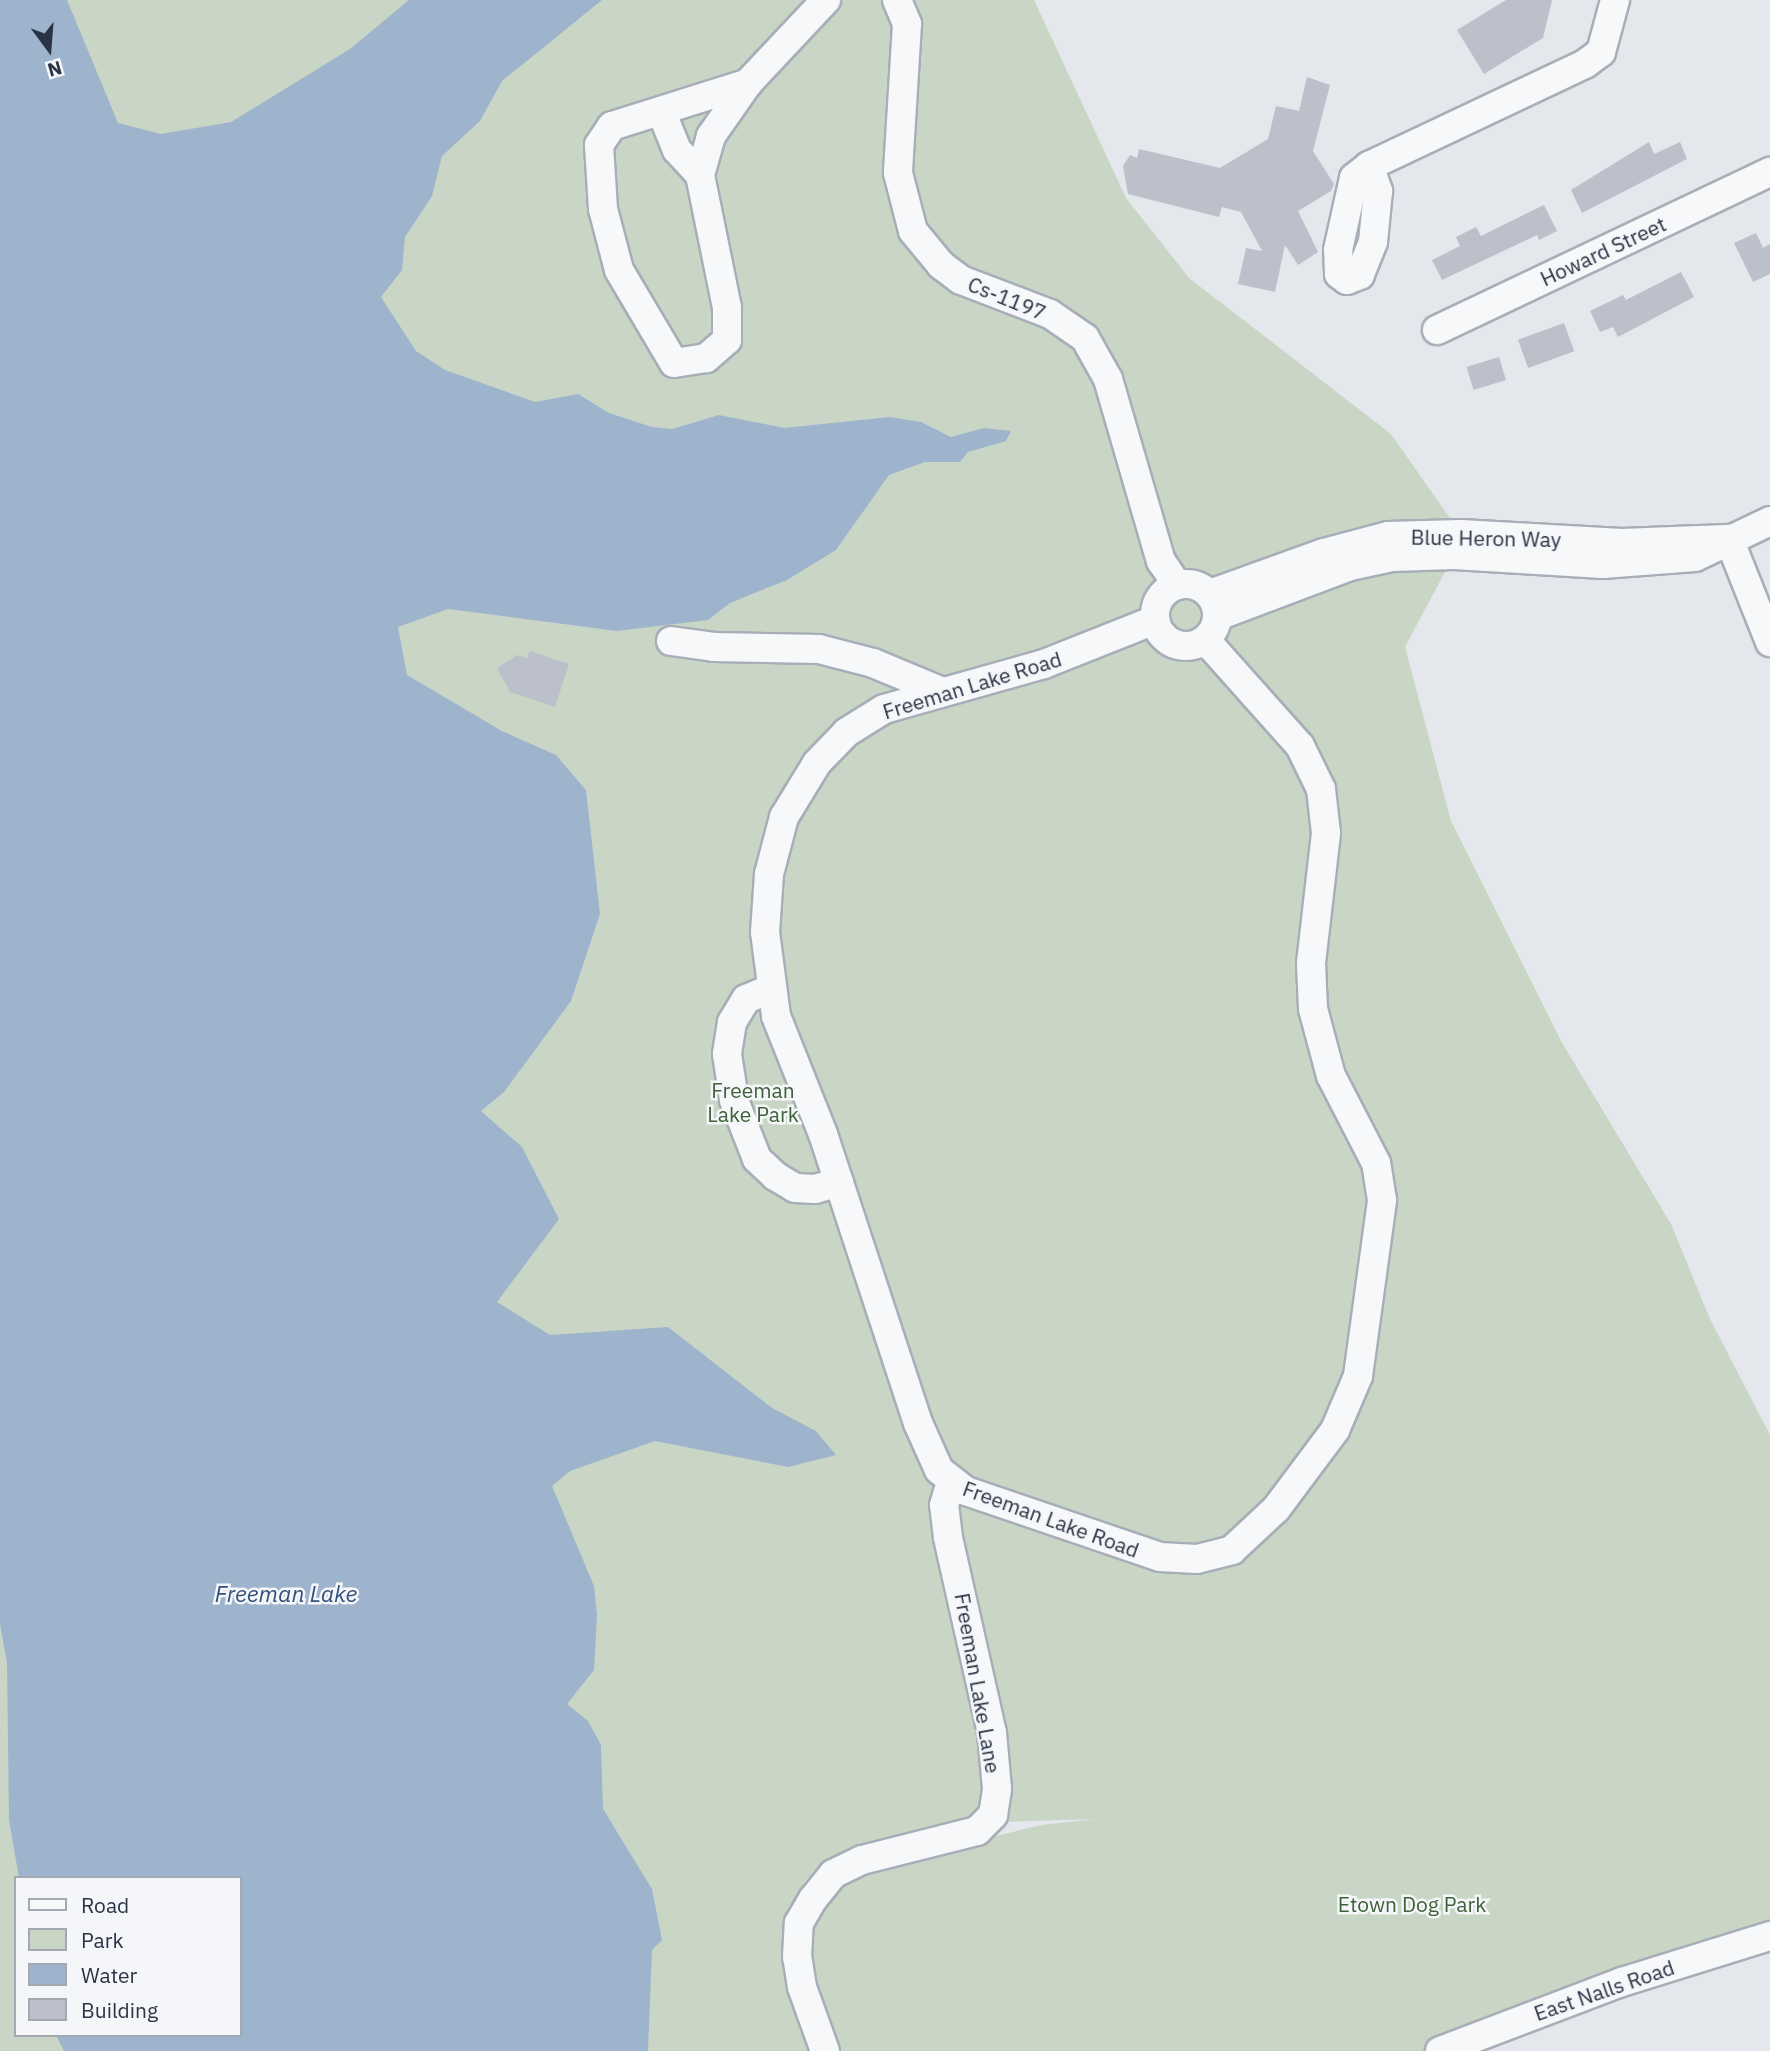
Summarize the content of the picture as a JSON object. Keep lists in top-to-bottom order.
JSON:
{
  "streets": {
    "street": [
      "Howard Street",
      "Cs-1197",
      "Blue Heron Way",
      "Freeman Lake Road",
      "Freeman Lake Lane",
      "East Nalls Road"
    ]
  },
  "crossings": [
    ["Cs-1197", "Blue Heron Way"],
    ["Cs-1197", "Freeman Lake Road"],
    ["Blue Heron Way", "Freeman Lake Road"],
    ["Freeman Lake Road", "Freeman Lake Lane"]
  ],
  "water": ["Freeman Lake"],
  "parks": ["Freeman Lake Park", "Etown Dog Park"],
  "legend": [
    "Road",
    "Park",
    "Water",
    "Building"
  ],
  "north": "bottom"
}
